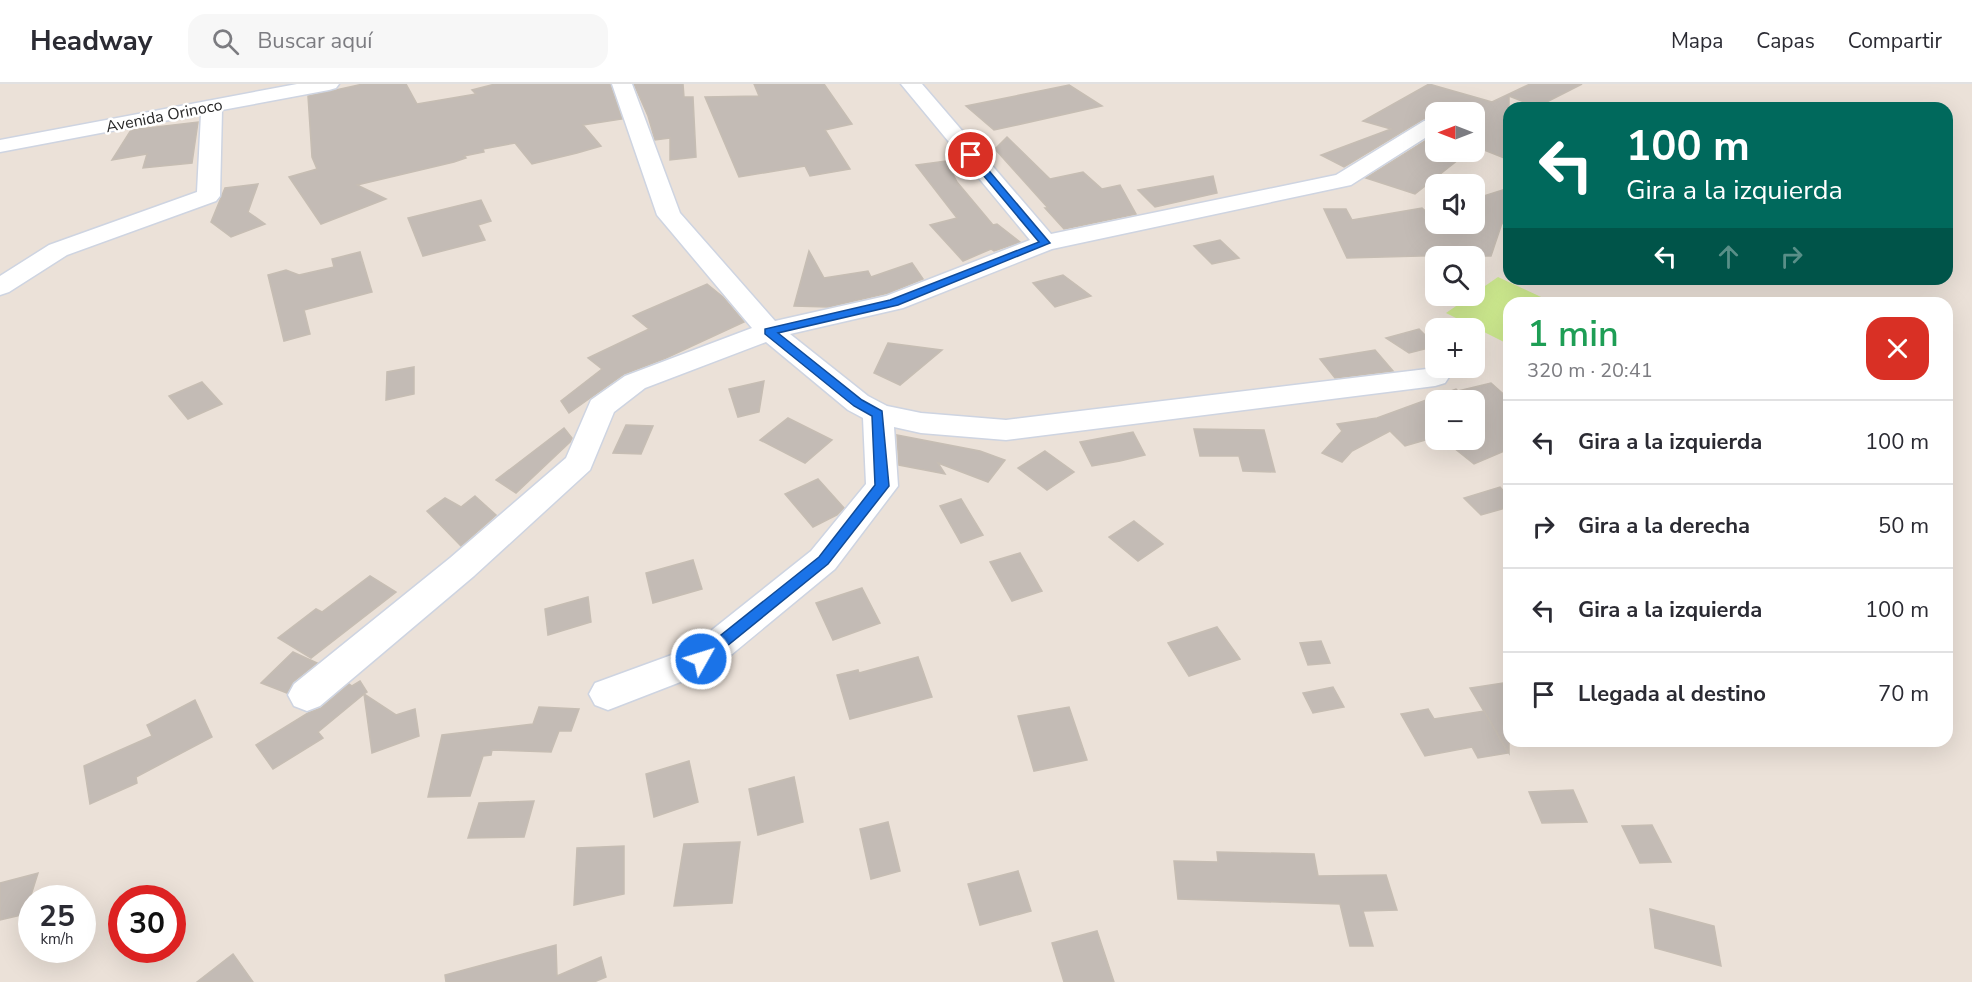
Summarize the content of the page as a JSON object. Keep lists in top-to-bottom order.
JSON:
{
  "streets": {
    "street": ["Avenida Orinoco"]
  },
  "north": "left",
  "page": {
    "header": "Headway",
    "search": "Buscar aquí",
    "nav": ["Mapa", "Capas", "Compartir"],
    "map_buttons": ["+", "−"],
    "turn": ["100 m", "Gira a la izquierda"],
    "heading": ["1 min", "320 m · 20:41"],
    "list": [
      {
        "name": "Gira a la izquierda",
        "value": "100 m"
      },
      {
        "name": "Gira a la derecha",
        "value": "50 m"
      },
      {
        "name": "Gira a la izquierda",
        "value": "100 m"
      },
      {
        "name": "Llegada al destino",
        "value": "70 m"
      }
    ],
    "speed": "25 km/h",
    "limit": "30"
  }
}
